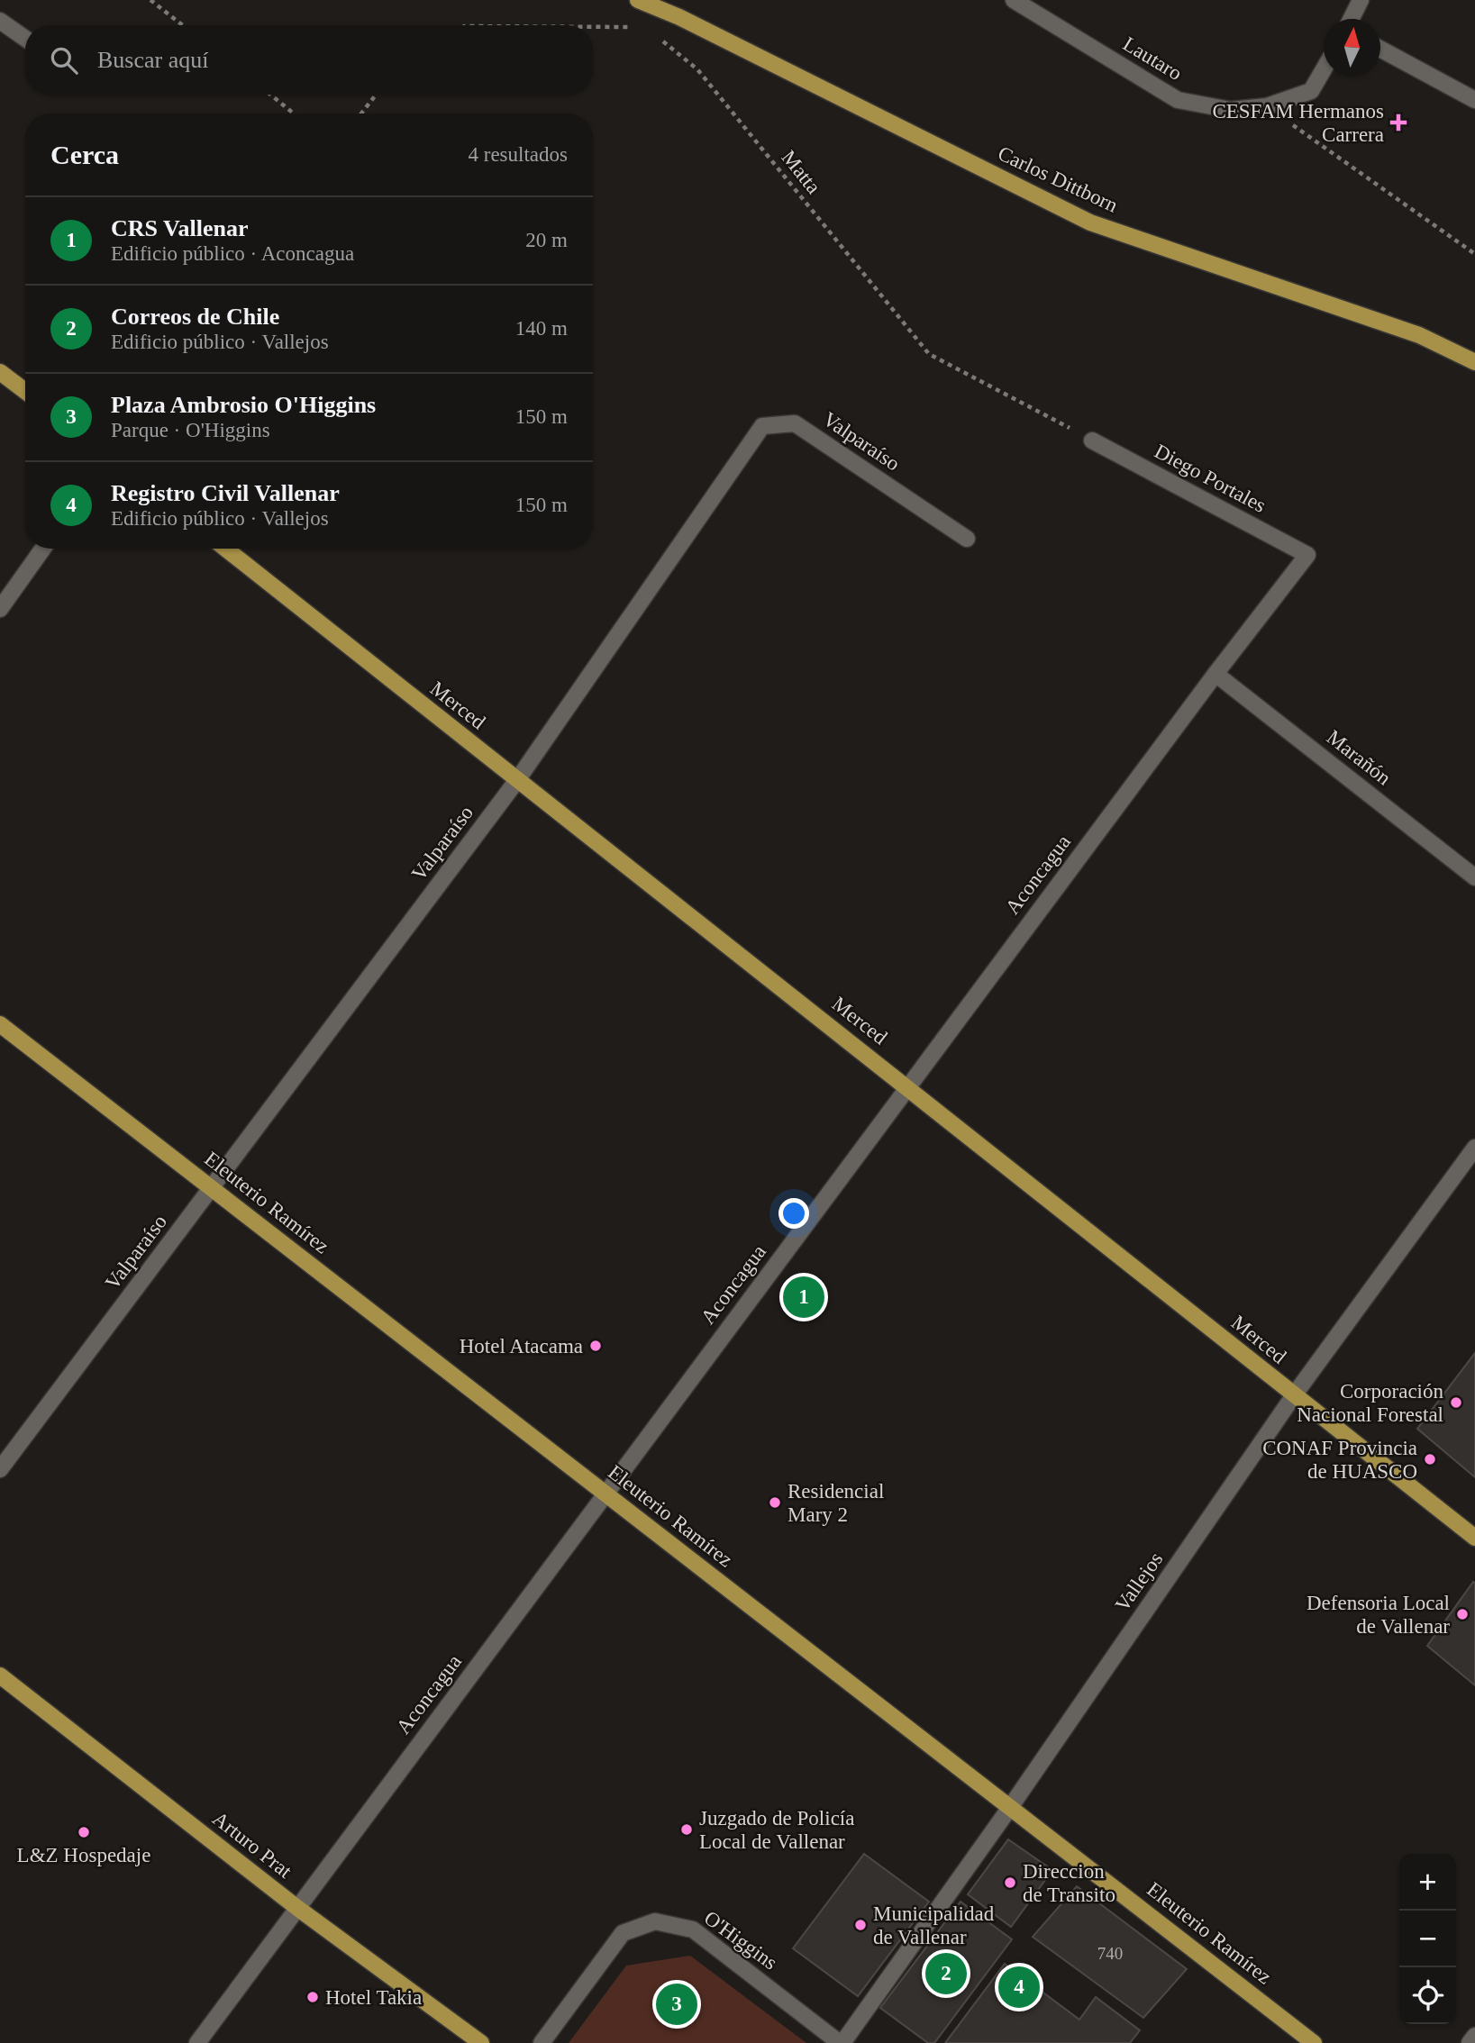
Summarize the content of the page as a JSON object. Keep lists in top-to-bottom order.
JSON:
{
  "streets": {
    "main road": [
      "Carlos Dittborn",
      "Merced",
      "Eleuterio Ramírez",
      "Arturo Prat"
    ],
    "street": [
      "Lautaro",
      "Valparaíso",
      "Diego Portales",
      "Marañón",
      "Aconcagua",
      "Vallejos",
      "O'Higgins"
    ],
    "path": ["Matta"]
  },
  "crossings": [
    ["Matta", "Diego Portales"],
    ["Valparaíso", "Merced"],
    ["Valparaíso", "Eleuterio Ramírez"],
    ["Diego Portales", "Aconcagua"],
    ["Merced", "Aconcagua"],
    ["Merced", "Vallejos"],
    ["Marañón", "Aconcagua"],
    ["Aconcagua", "Eleuterio Ramírez"],
    ["Aconcagua", "Arturo Prat"],
    ["Eleuterio Ramírez", "Vallejos"],
    ["Vallejos", "O'Higgins"]
  ],
  "places": {
    "health": ["CESFAM Hermanos Carrera"],
    "other": [
      "Hotel Atacama",
      "Corporación Nacional Forestal",
      "CONAF Provincia de HUASCO",
      "Residencial Mary 2",
      "Defensoria Local de Vallenar",
      "Juzgado de Policía Local de Vallenar",
      "L&Z Hospedaje",
      "Direccion de Transito",
      "Municipalidad de Vallenar",
      "Hotel Takia"
    ]
  },
  "house_numbers": ["740"],
  "north": "top",
  "page": {
    "search": "Buscar aquí",
    "heading": ["Cerca", "4 resultados"],
    "list": [
      {
        "mark": "1",
        "name": "CRS Vallenar",
        "note": "Edificio público · Aconcagua",
        "value": "20 m"
      },
      {
        "mark": "2",
        "name": "Correos de Chile",
        "note": "Edificio público · Vallejos",
        "value": "140 m"
      },
      {
        "mark": "3",
        "name": "Plaza Ambrosio O'Higgins",
        "note": "Parque · O'Higgins",
        "value": "150 m"
      },
      {
        "mark": "4",
        "name": "Registro Civil Vallenar",
        "note": "Edificio público · Vallejos",
        "value": "150 m"
      }
    ],
    "pins": [
      "1",
      "2",
      "4",
      "3"
    ],
    "map_buttons": ["+", "−"]
  }
}
